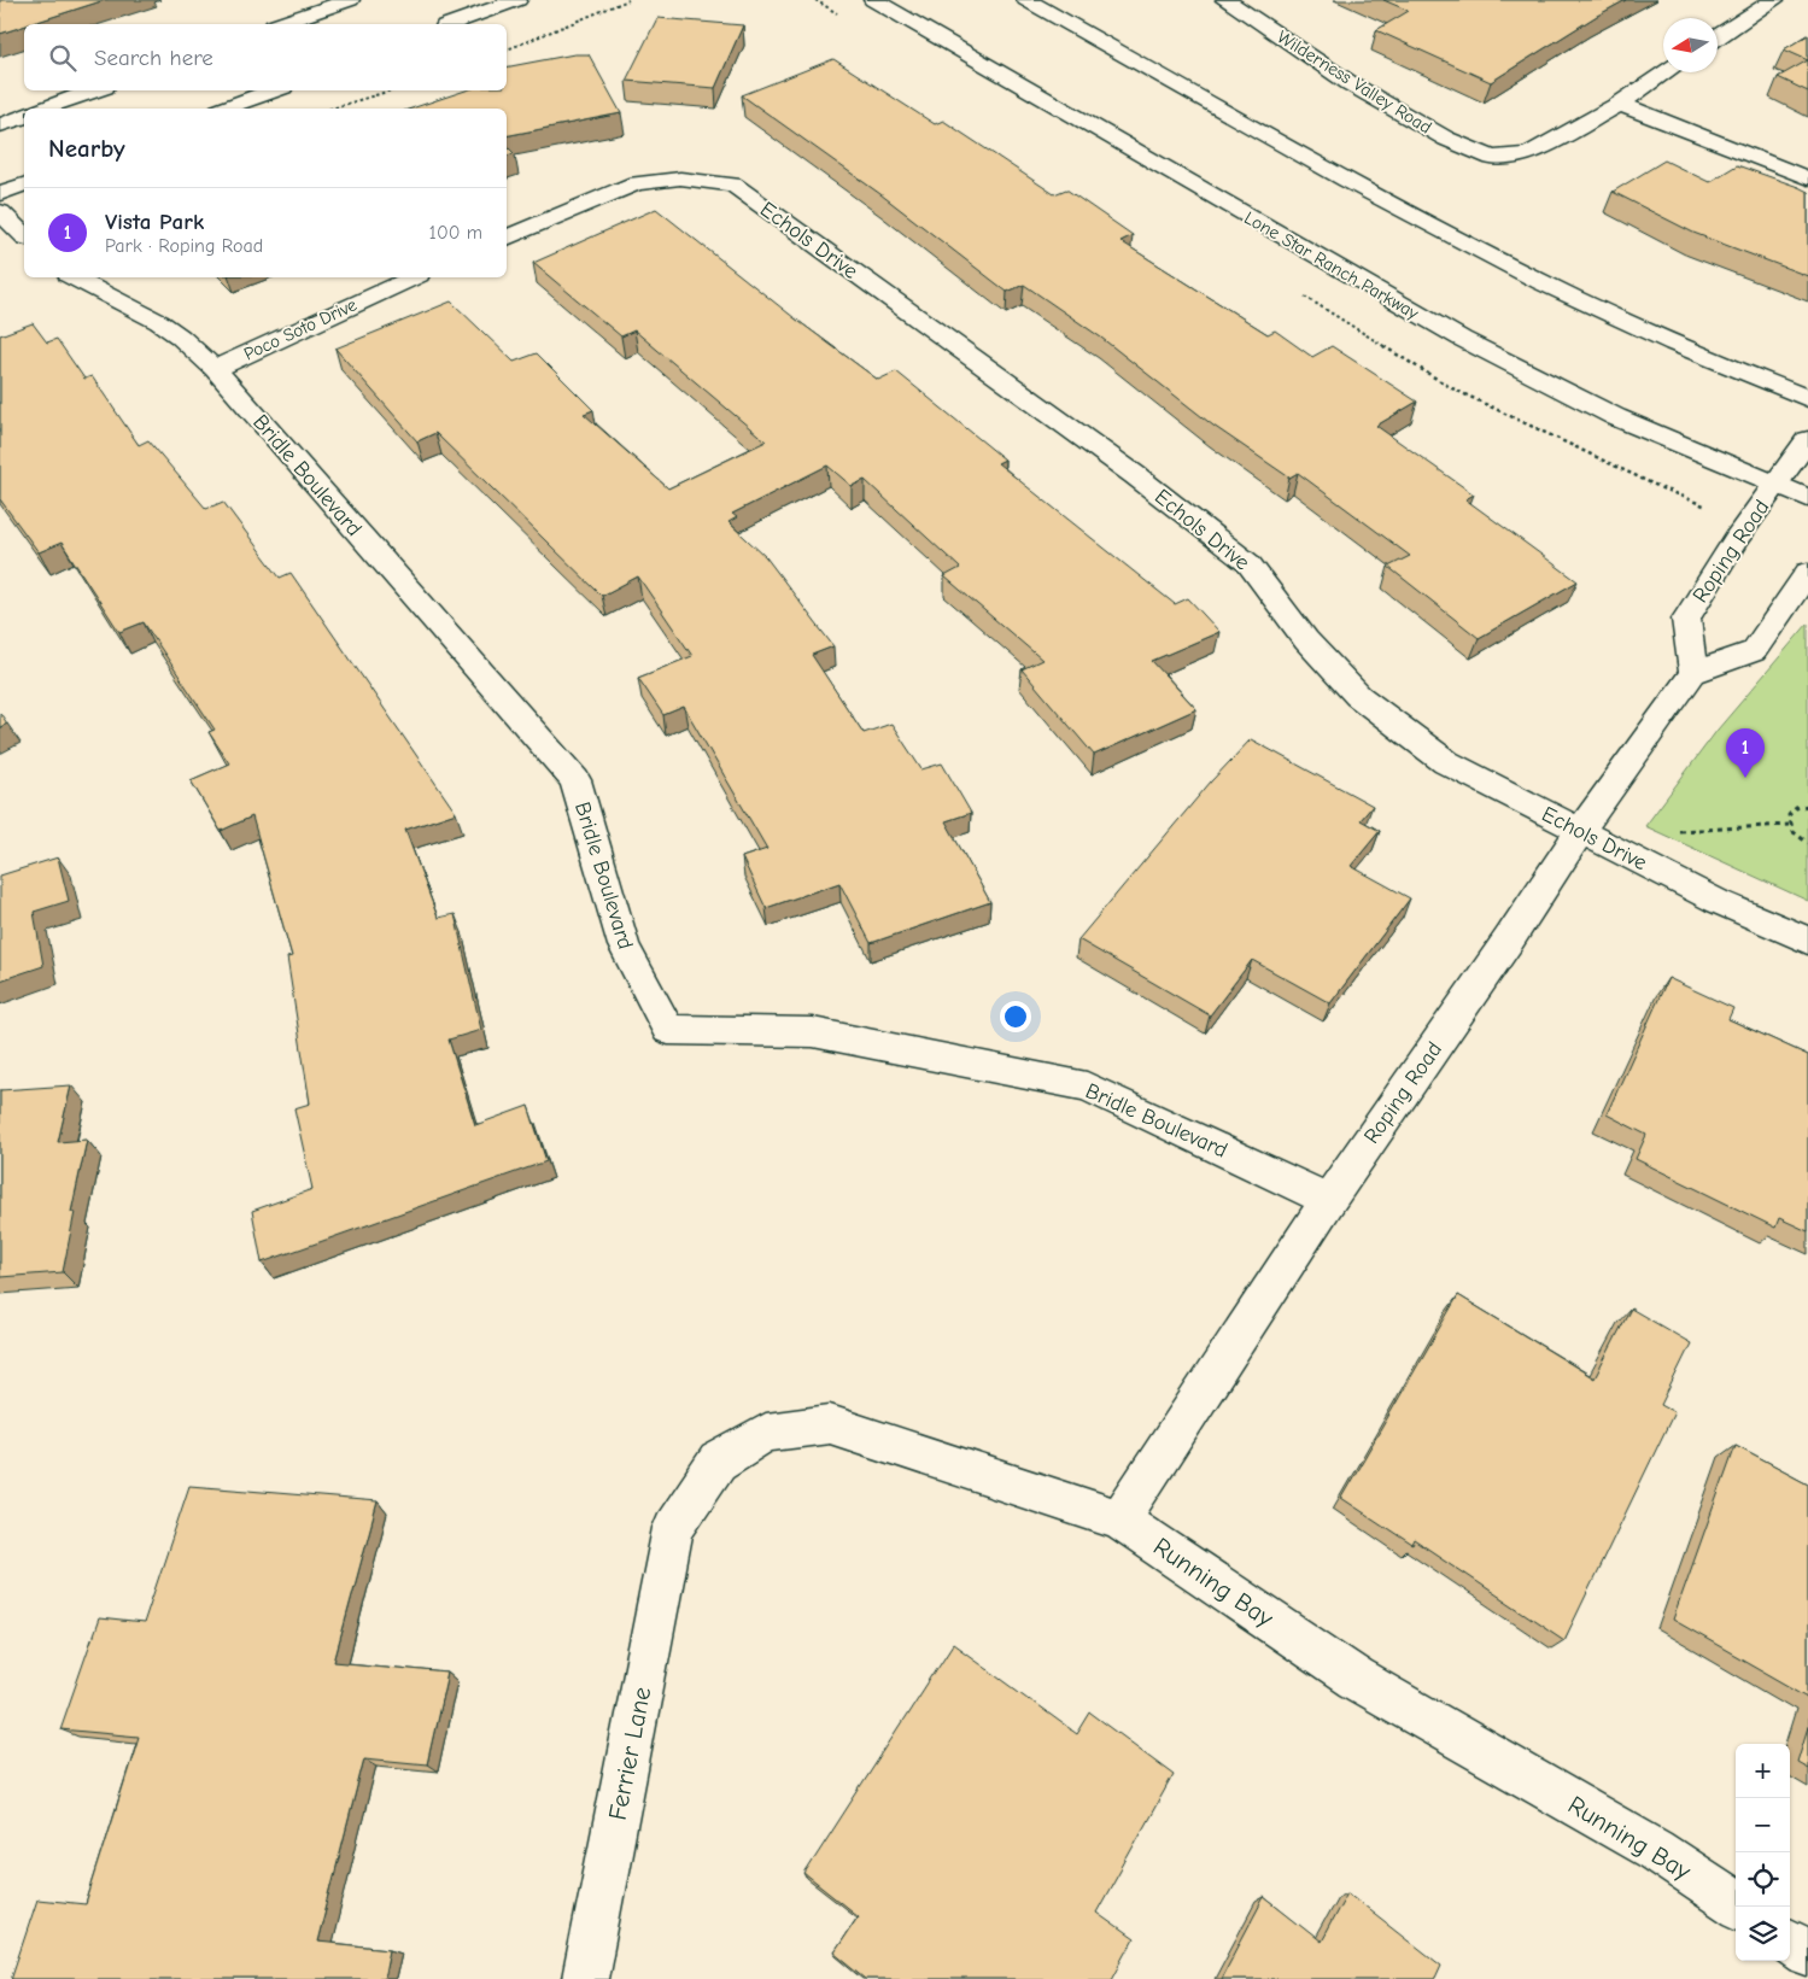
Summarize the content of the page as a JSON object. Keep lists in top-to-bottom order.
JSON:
{
  "streets": {
    "street": [
      "Wilderness Valley Road",
      "Echols Drive",
      "Lone Star Ranch Parkway",
      "Poco Soto Drive",
      "Bridle Boulevard",
      "Roping Road",
      "Running Bay",
      "Ferrier Lane"
    ]
  },
  "crossings": [
    ["Echols Drive", "Roping Road"],
    ["Lone Star Ranch Parkway", "Roping Road"],
    ["Poco Soto Drive", "Bridle Boulevard"],
    ["Bridle Boulevard", "Roping Road"],
    ["Roping Road", "Running Bay"],
    ["Running Bay", "Ferrier Lane"]
  ],
  "north": "left",
  "page": {
    "search": "Search here",
    "heading": "Nearby",
    "list": [
      {
        "mark": "1",
        "name": "Vista Park",
        "note": "Park · Roping Road",
        "value": "100 m"
      }
    ],
    "pins": "1",
    "map_buttons": ["+", "−"]
  }
}
